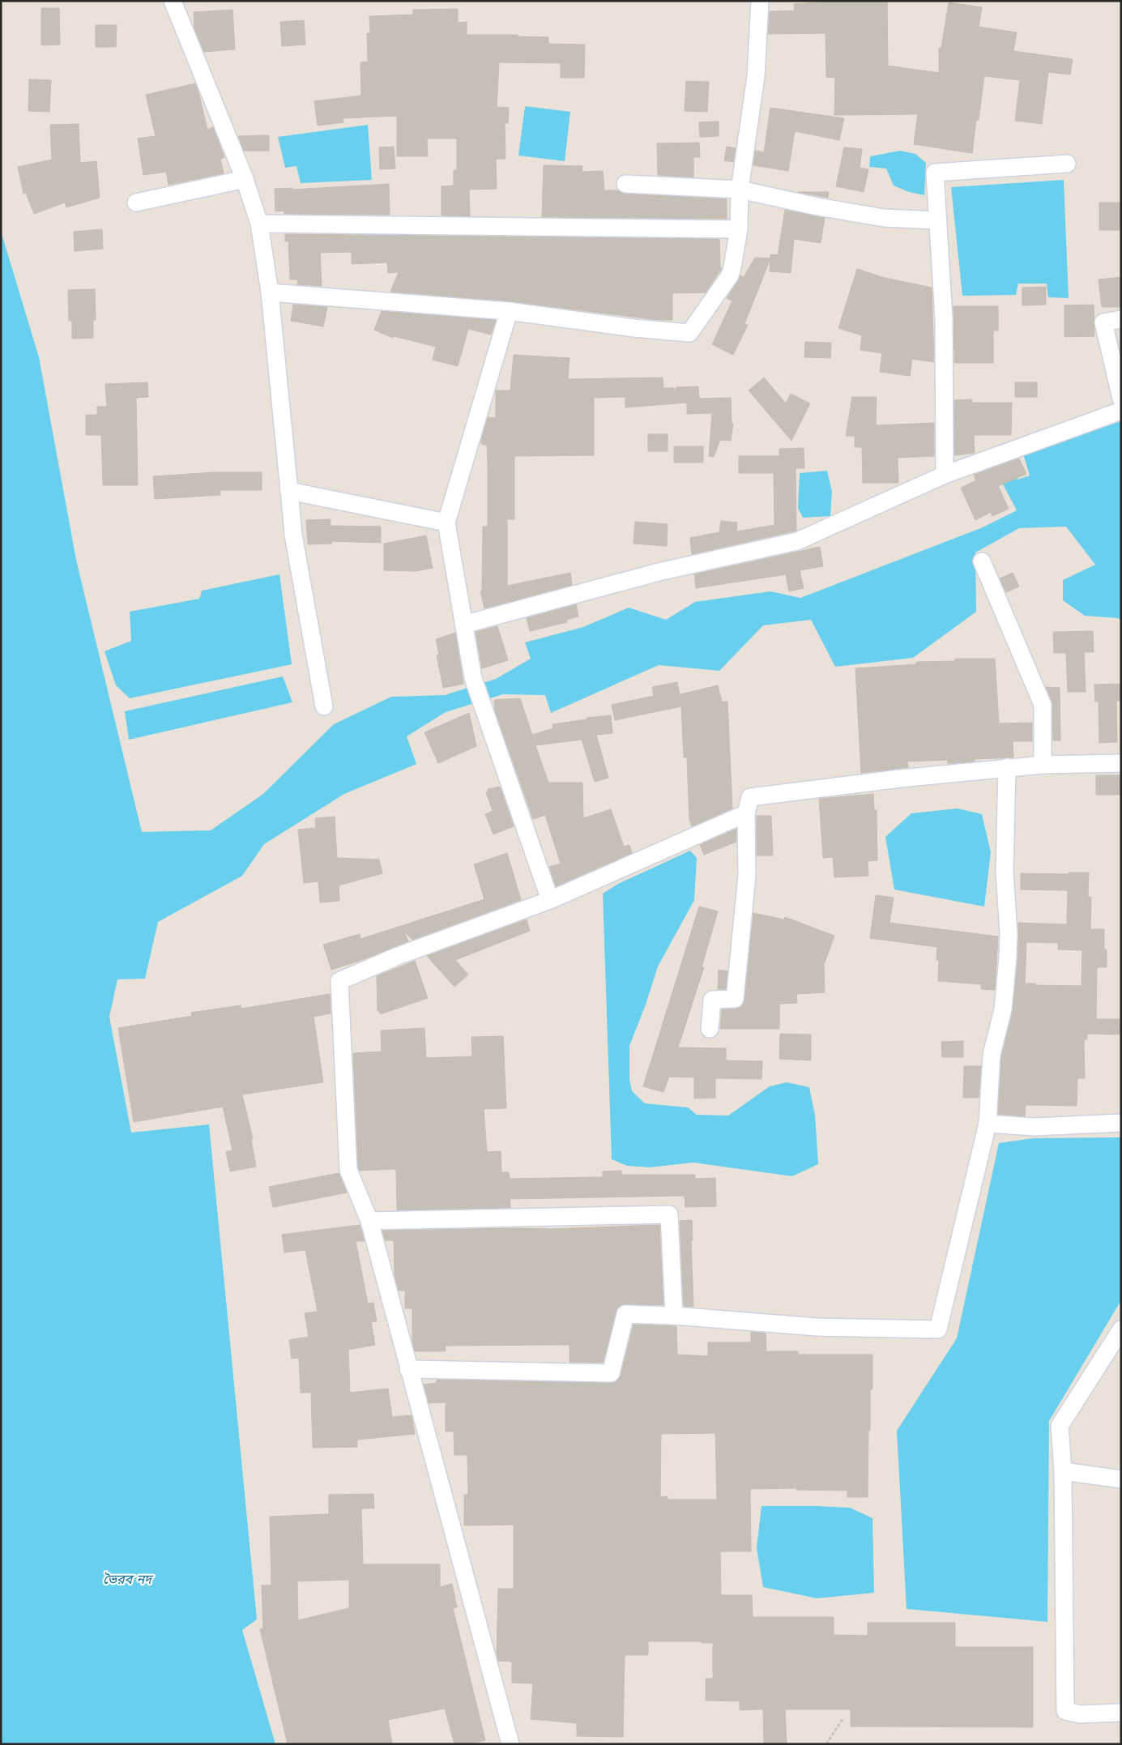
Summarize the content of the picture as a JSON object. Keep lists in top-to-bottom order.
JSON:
{
  "water": ["ভৈরব নদ"]
}
